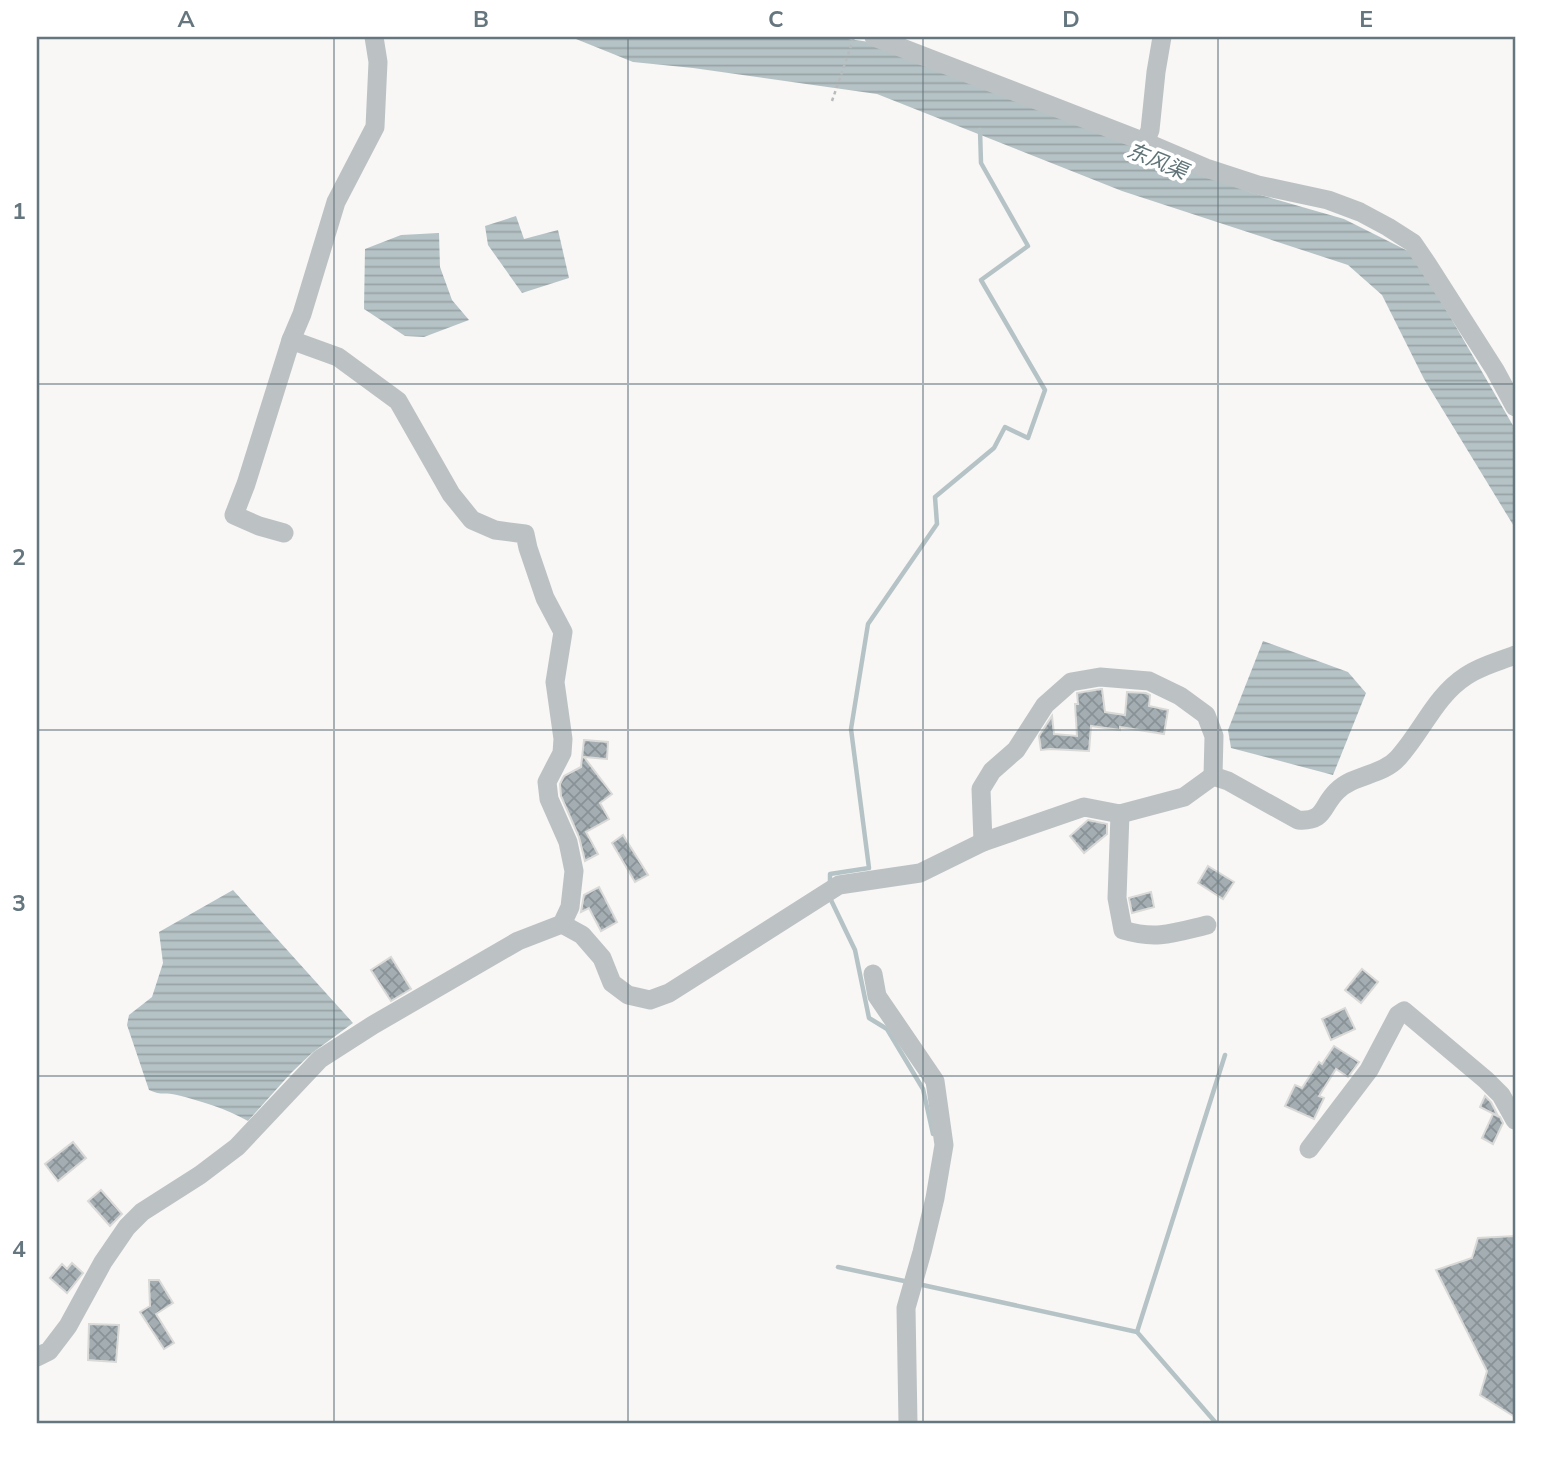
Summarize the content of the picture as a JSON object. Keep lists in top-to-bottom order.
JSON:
{
  "water": ["东风渠"],
  "grid": {
    "columns": [
      "A",
      "B",
      "C",
      "D",
      "E"
    ],
    "rows": [
      "1",
      "2",
      "3",
      "4"
    ]
  }
}
